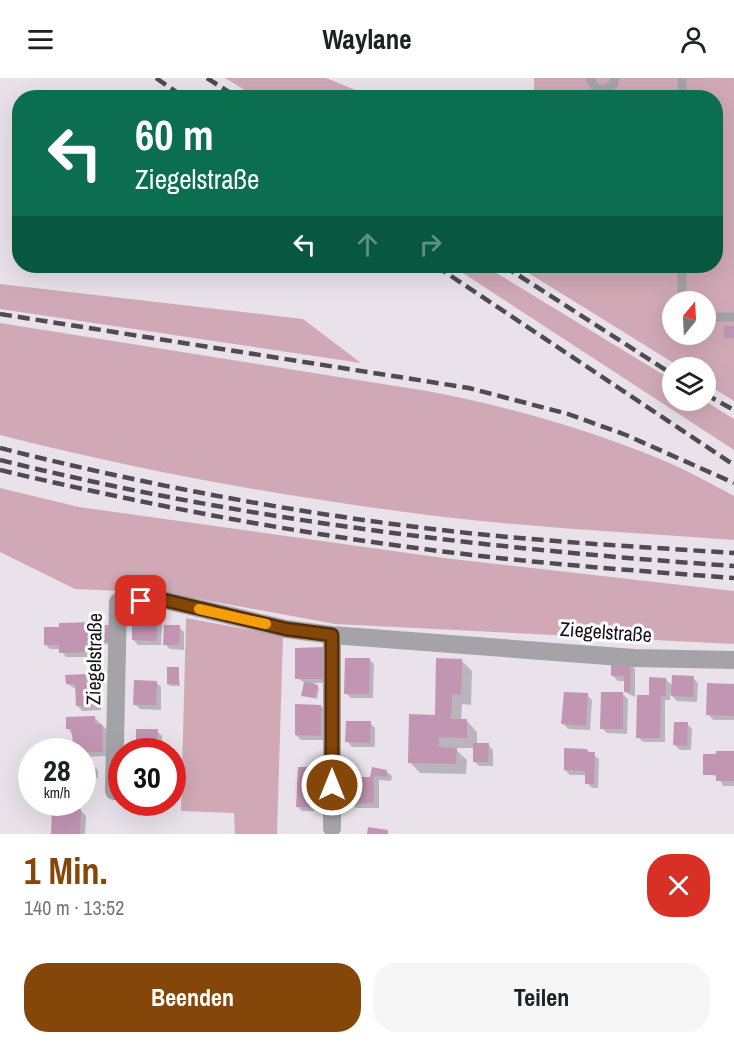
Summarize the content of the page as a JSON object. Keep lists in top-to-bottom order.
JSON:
{
  "streets": {
    "street": ["Ziegelstraße"]
  },
  "north": "top",
  "page": {
    "header": "Waylane",
    "turn": ["60 m", "Ziegelstraße"],
    "speed": "28 km/h",
    "limit": "30",
    "heading": ["1 Min.", "140 m · 13:52"],
    "buttons": ["Beenden", "Teilen"]
  }
}
